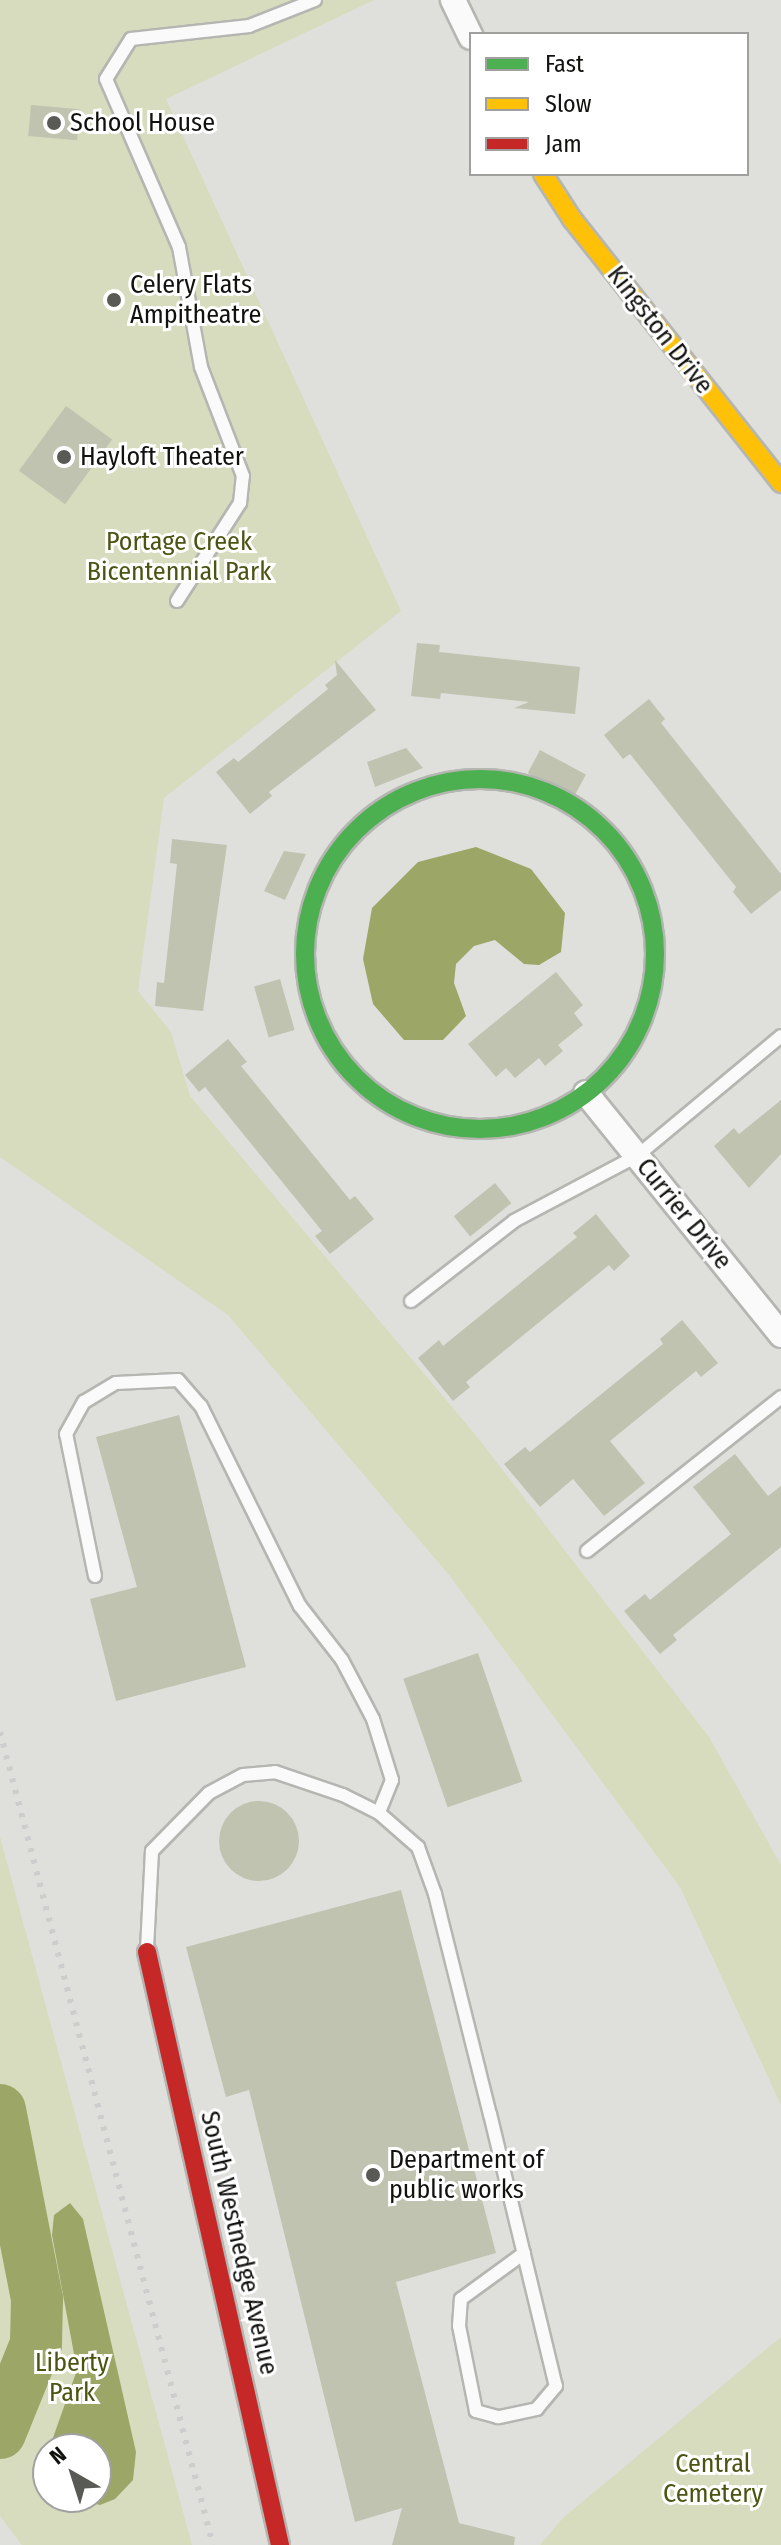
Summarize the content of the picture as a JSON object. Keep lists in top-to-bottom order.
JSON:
{
  "streets": {
    "street": ["Kingston Drive", "Currier Drive", "South Westnedge Avenue"]
  },
  "parks": ["Portage Creek Bicentennial Park", "Liberty Park", "Central Cemetery"],
  "places": [
    "School House",
    "Celery Flats Ampitheatre",
    "Hayloft Theater",
    "Department of public works"
  ],
  "legend": ["Fast", "Slow", "Jam"],
  "north": "top left"
}
